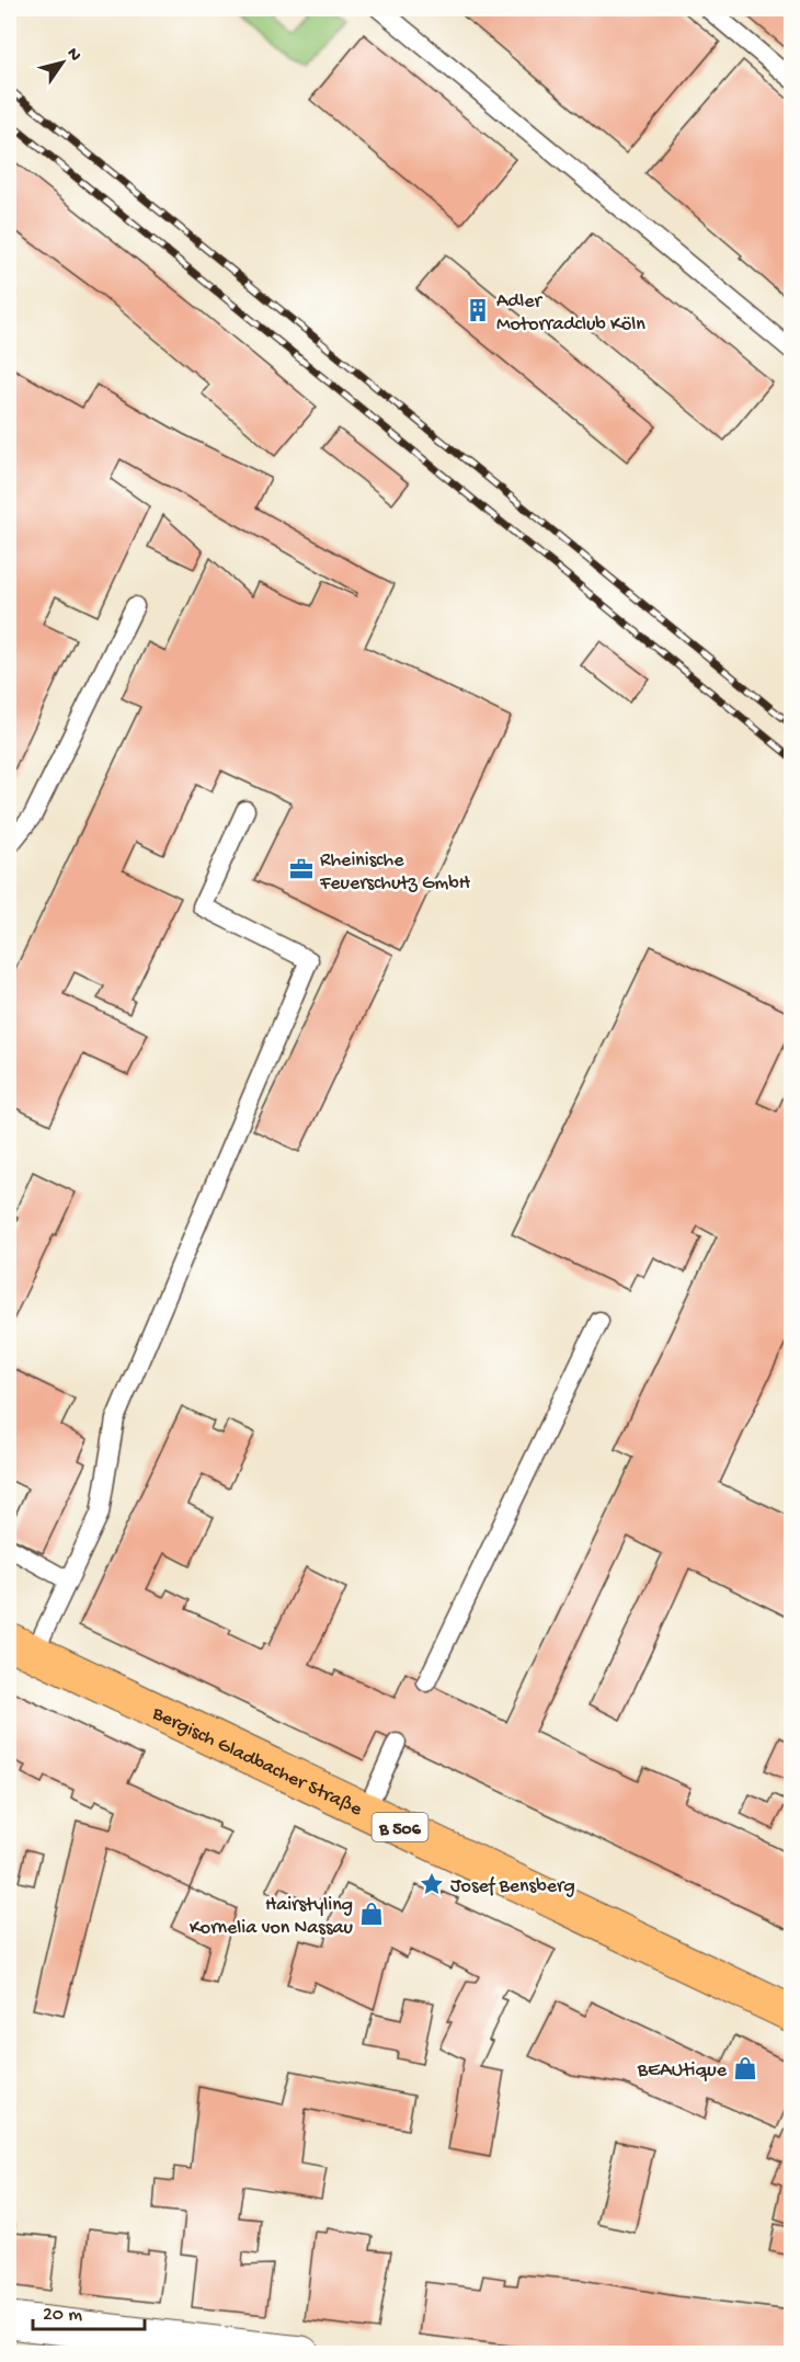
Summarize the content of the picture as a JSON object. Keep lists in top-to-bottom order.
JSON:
{
  "streets": {
    "main road": ["Bergisch Gladbacher Straße", "B 506"]
  },
  "places": {
    "building": ["Adler Motorradclub Köln"],
    "office": ["Rheinische Feuerschutz GmbH"],
    "place": ["Josef Bensberg"],
    "shop": ["Hairstyling Kornelia von Nassau", "BEAUtique"]
  },
  "scale_bar": "20 m",
  "north": "top right"
}
